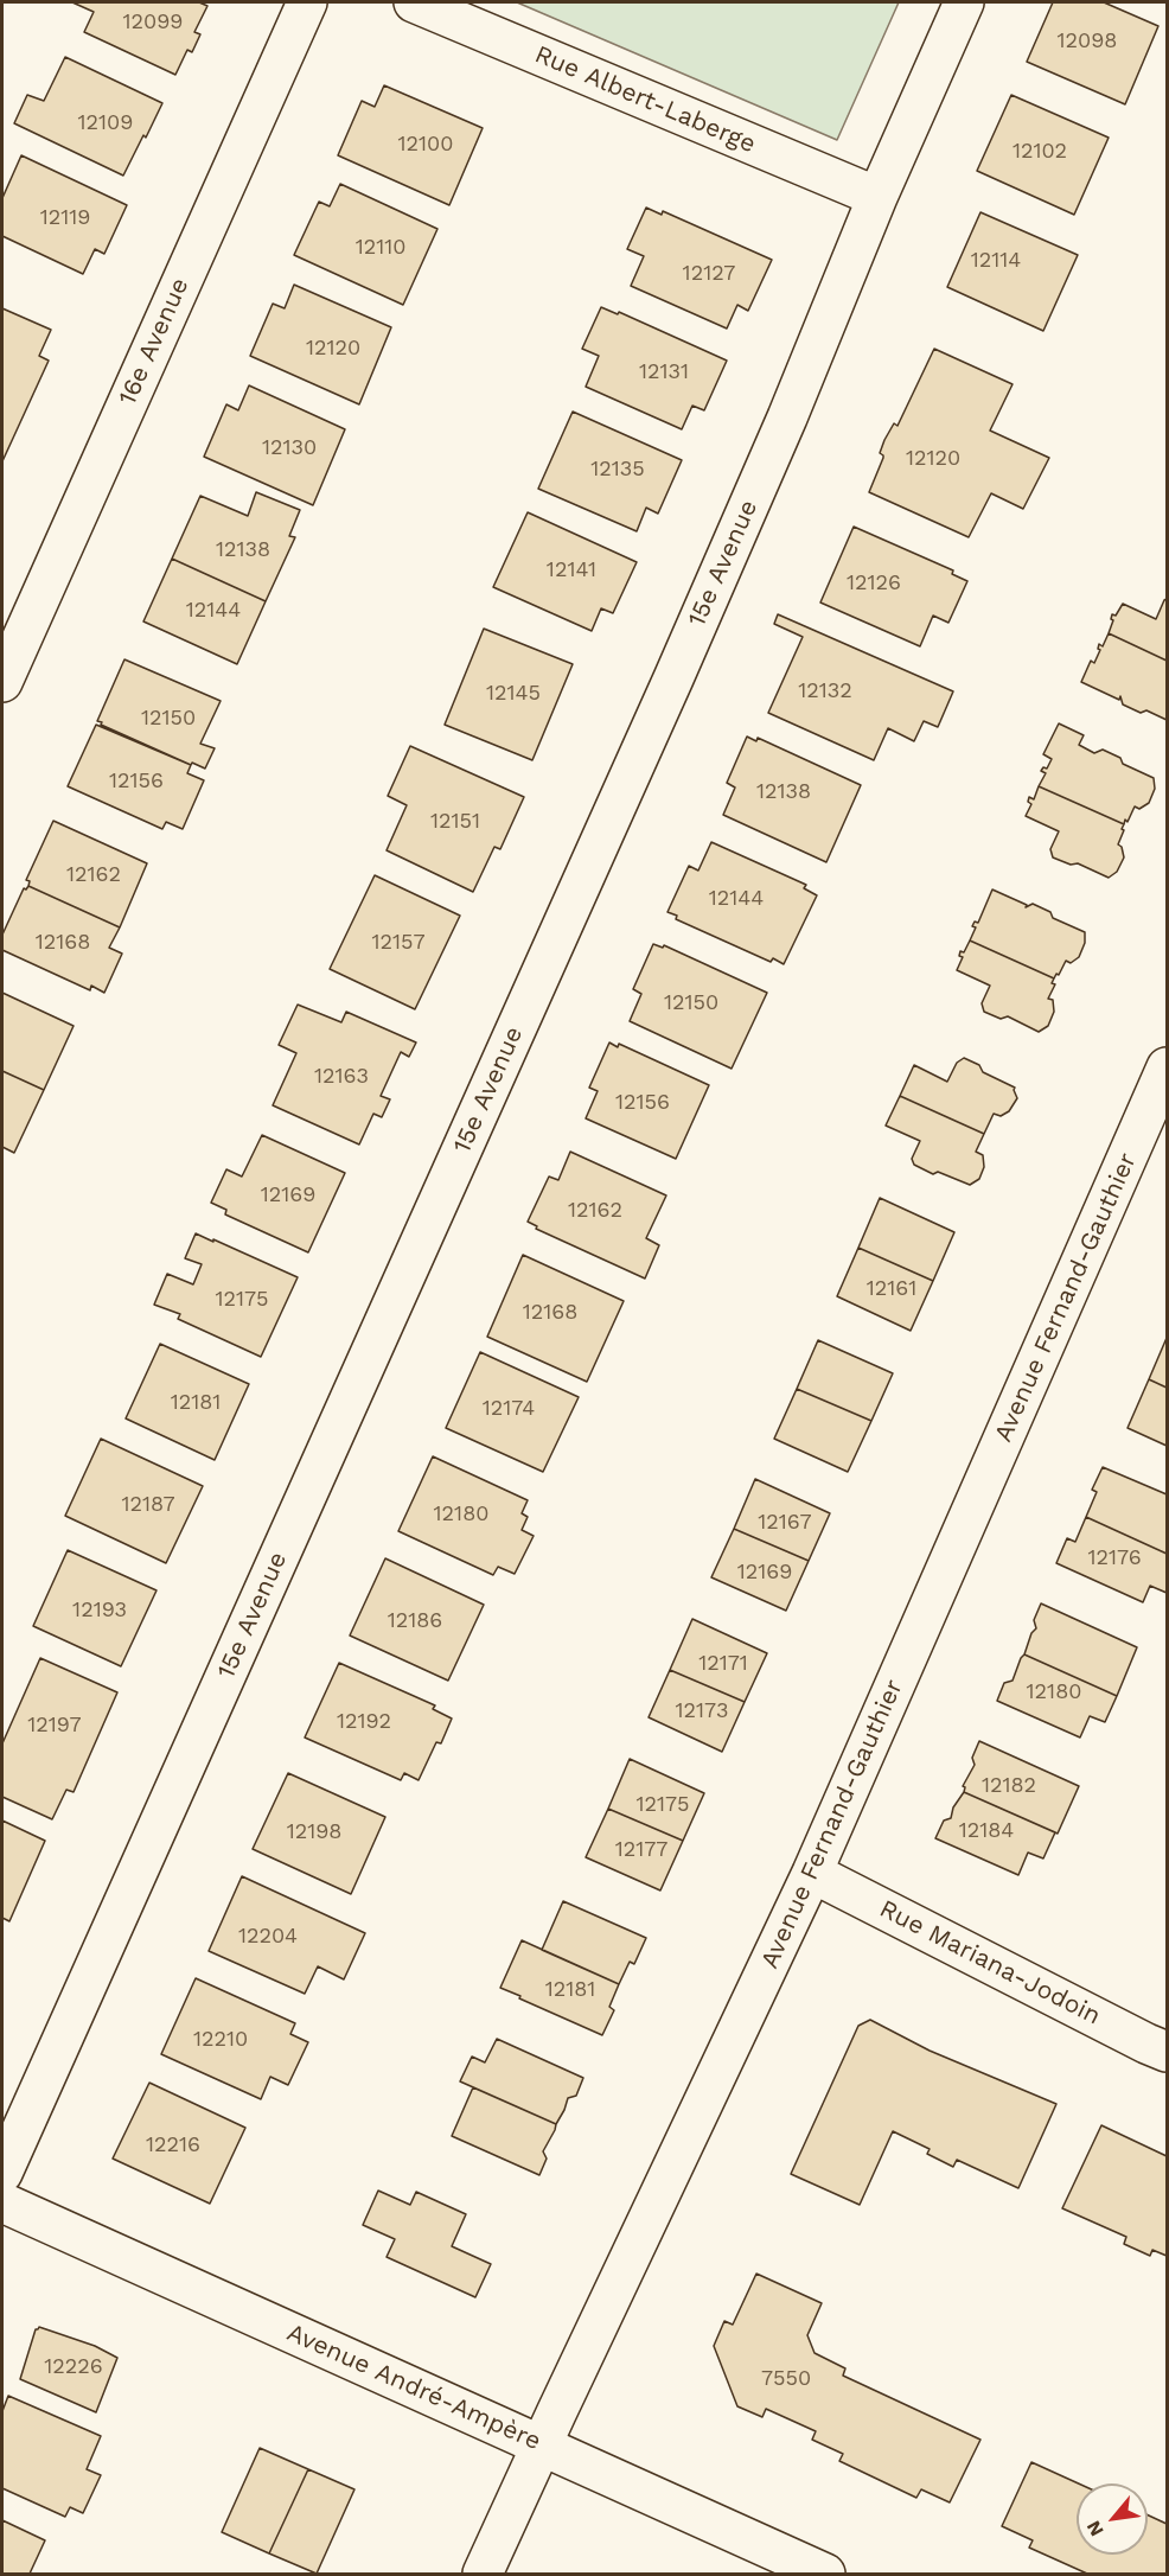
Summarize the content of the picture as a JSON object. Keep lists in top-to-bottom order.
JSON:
{
  "streets": {
    "street": [
      "Rue Albert-Laberge",
      "16e Avenue",
      "15e Avenue",
      "Avenue Fernand-Gauthier",
      "Rue Mariana-Jodoin",
      "Avenue André-Ampère"
    ]
  },
  "crossings": [
    ["Rue Albert-Laberge", "15e Avenue"],
    ["Avenue Fernand-Gauthier", "Rue Mariana-Jodoin"],
    ["Avenue Fernand-Gauthier", "Avenue André-Ampère"]
  ],
  "house_numbers": [
    "12099",
    "12098",
    "12109",
    "12100",
    "12102",
    "12119",
    "12110",
    "12114",
    "12127",
    "12120",
    "12131",
    "12130",
    "12120",
    "12135",
    "12138",
    "12141",
    "12126",
    "12144",
    "12132",
    "12145",
    "12150",
    "12156",
    "12138",
    "12151",
    "12162",
    "12144",
    "12168",
    "12157",
    "12150",
    "12163",
    "12156",
    "12169",
    "12162",
    "12161",
    "12175",
    "12168",
    "12181",
    "12174",
    "12187",
    "12180",
    "12167",
    "12176",
    "12169",
    "12193",
    "12186",
    "12171",
    "12180",
    "12173",
    "12192",
    "12197",
    "12182",
    "12175",
    "12184",
    "12198",
    "12177",
    "12204",
    "12181",
    "12210",
    "12216",
    "12226",
    "7550"
  ],
  "north": "bottom left"
}
